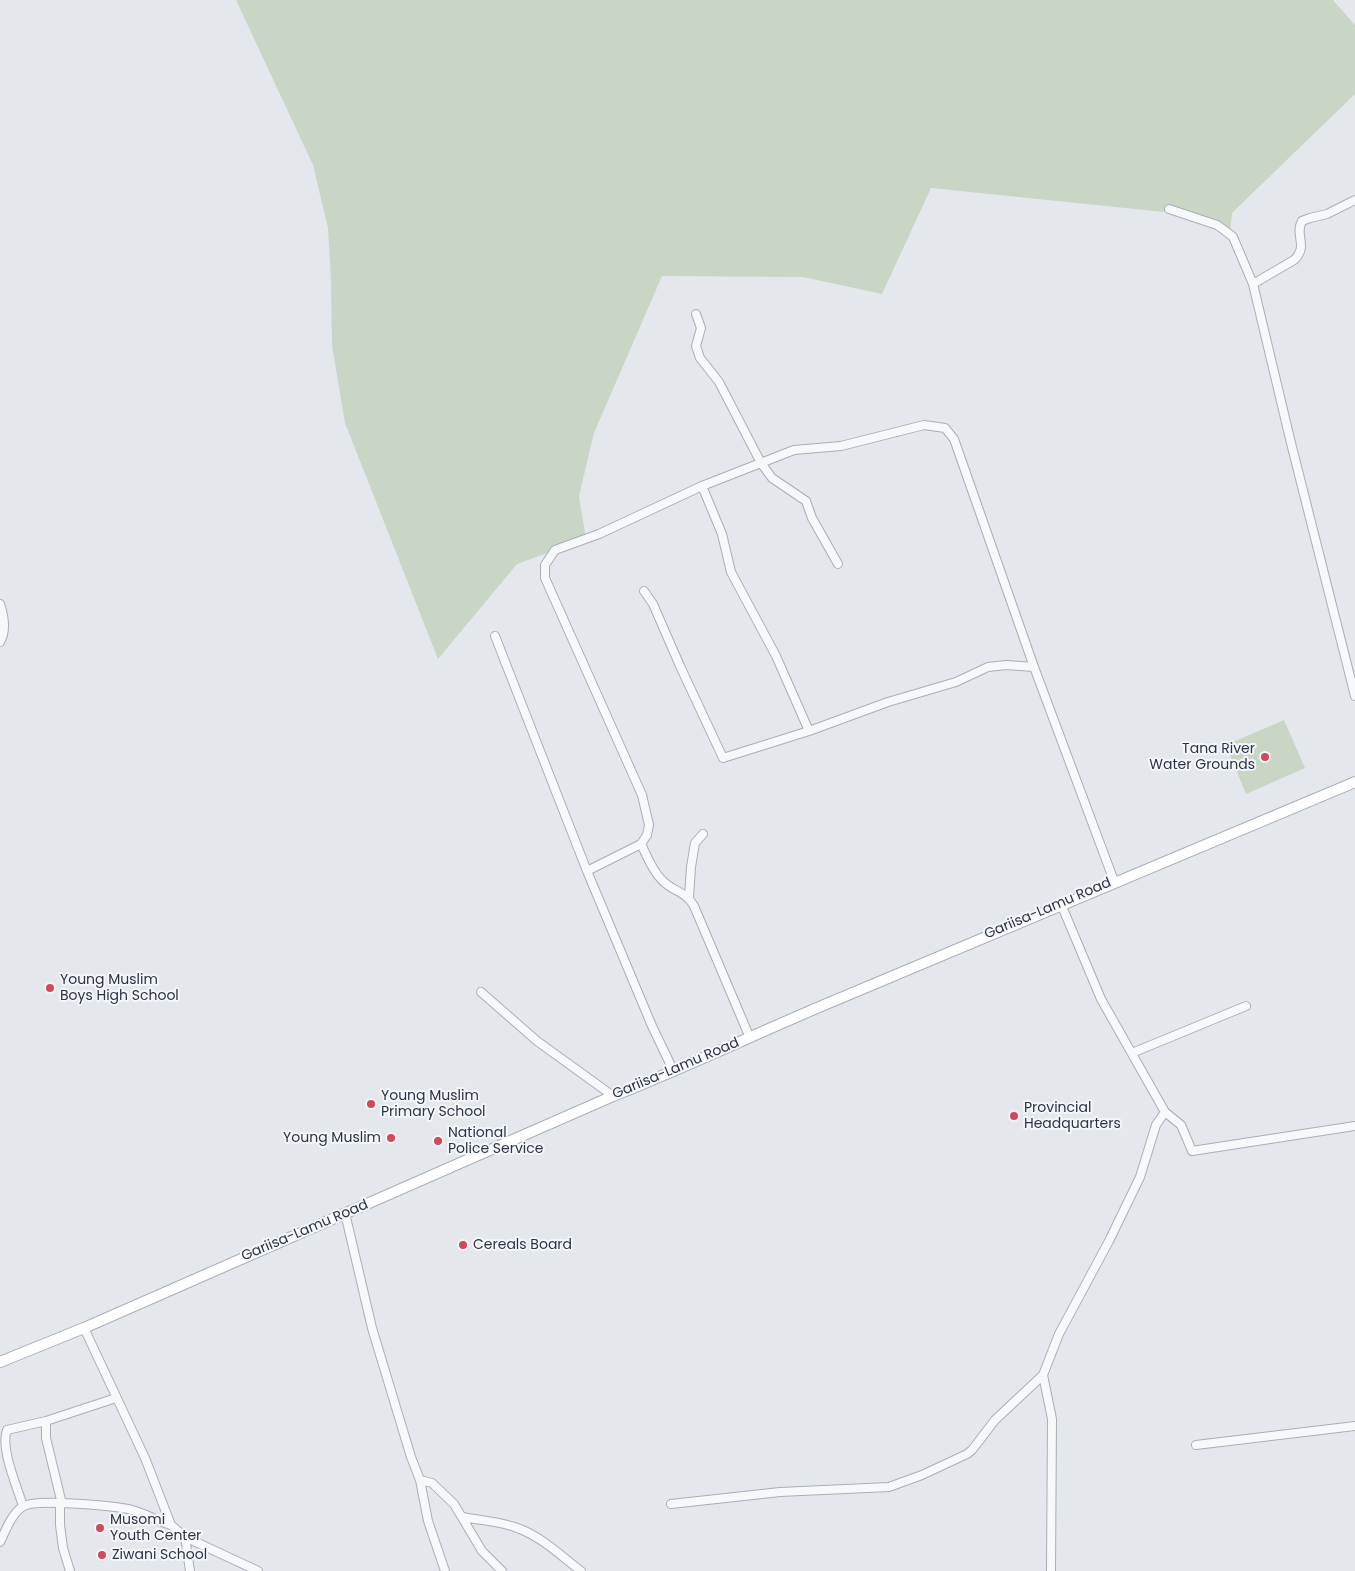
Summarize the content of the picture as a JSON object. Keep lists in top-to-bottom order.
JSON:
{
  "streets": {
    "street": ["Gariisa-Lamu Road"]
  },
  "places": [
    "Tana River Water Grounds",
    "Young Muslim Boys High School",
    "Young Muslim Primary School",
    "Provincial Headquarters",
    "Young Muslim",
    "National Police Service",
    "Cereals Board",
    "Musomi Youth Center",
    "Ziwani School"
  ]
}
